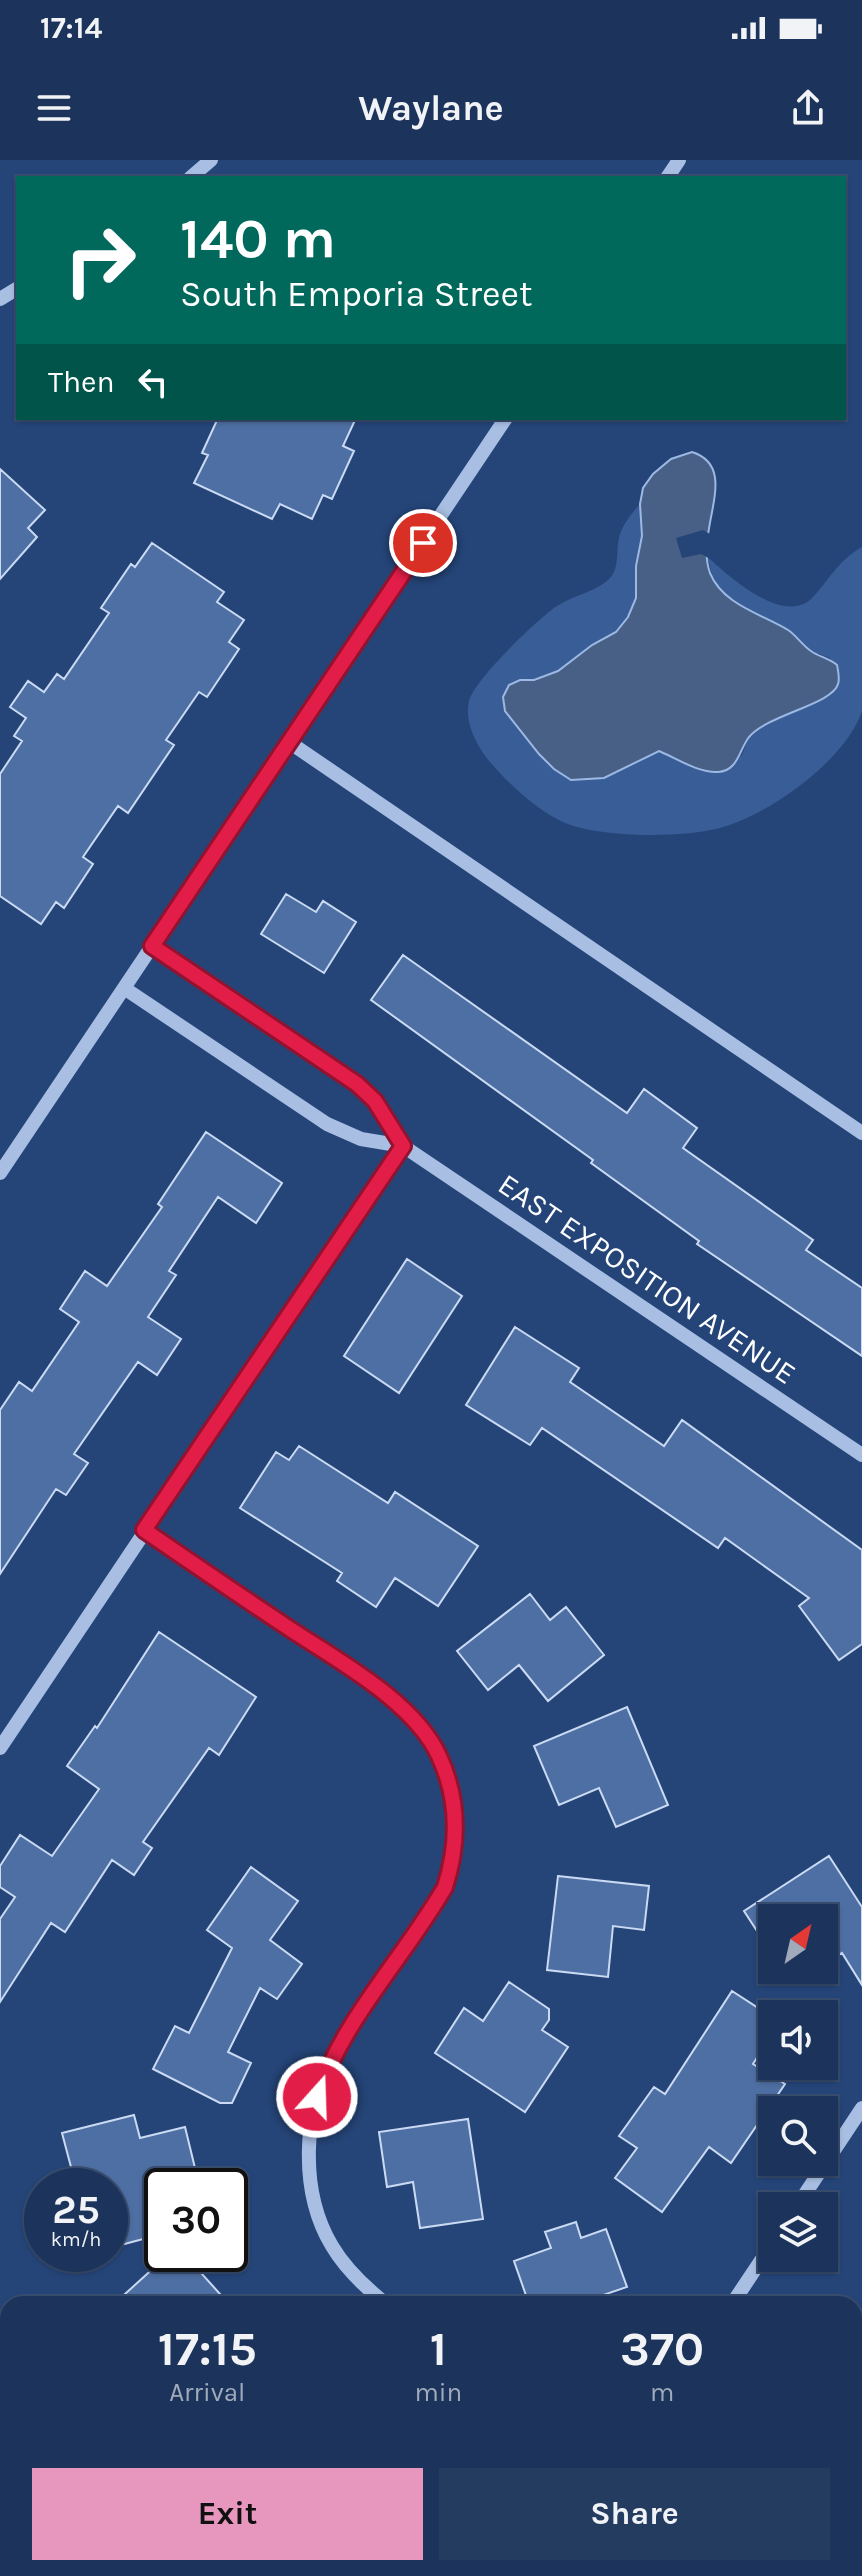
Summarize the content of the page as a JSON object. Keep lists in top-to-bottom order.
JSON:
{
  "streets": {
    "street": ["EAST EXPOSITION AVENUE"]
  },
  "north": "top right",
  "page": {
    "status": "17:14",
    "header": "Waylane",
    "turn": ["140 m", "South Emporia Street"],
    "then": "Then",
    "speed": "25 km/h",
    "limit": "30",
    "eta": [
      "17:15",
      "Arrival",
      "1",
      "min",
      "370",
      "m"
    ],
    "buttons": ["Exit", "Share"]
  }
}
